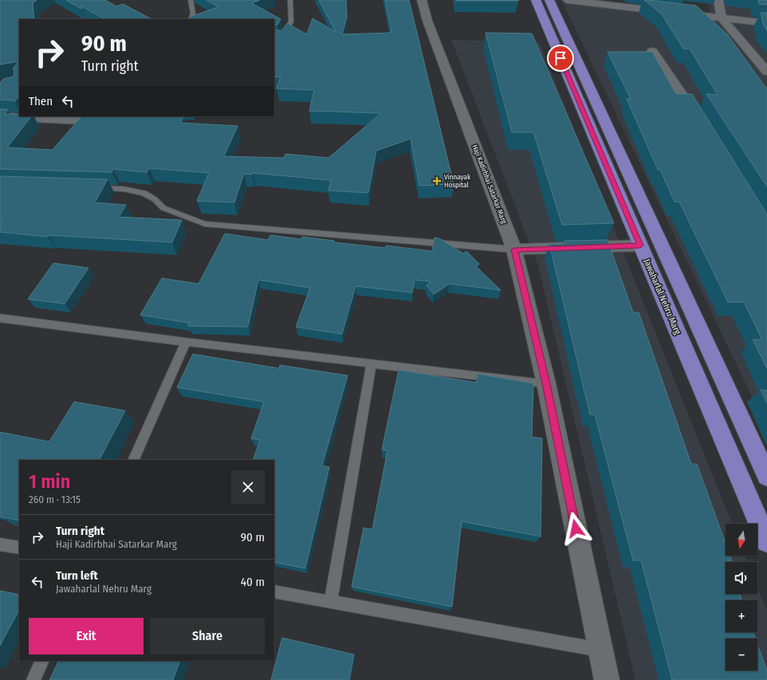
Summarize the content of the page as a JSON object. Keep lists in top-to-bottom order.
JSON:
{
  "streets": {
    "main road": ["Jawaharlal Nehru Marg"],
    "street": ["Haji Kadirbhai Satarkar Marg"]
  },
  "places": {
    "health": ["Vinnayak Hospital"]
  },
  "north": "bottom",
  "page": {
    "turn": ["90 m", "Turn right"],
    "then": "Then",
    "heading": ["1 min", "260 m · 13:15"],
    "list": [
      {
        "name": "Turn right",
        "note": "Haji Kadirbhai Satarkar Marg",
        "value": "90 m"
      },
      {
        "name": "Turn left",
        "note": "Jawaharlal Nehru Marg",
        "value": "40 m"
      }
    ],
    "map_buttons": ["+", "−"],
    "buttons": ["Exit", "Share"]
  }
}
